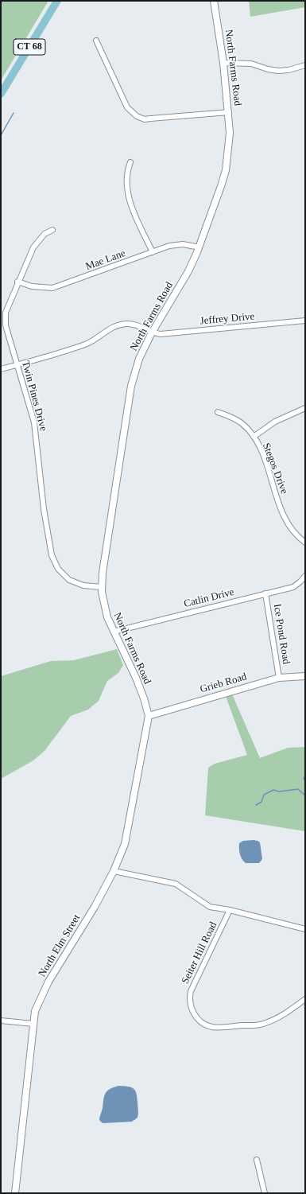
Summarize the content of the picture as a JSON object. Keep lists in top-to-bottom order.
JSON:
{
  "streets": {
    "main road": [
      "CT 68",
      "North Farms Road",
      "Grieb Road",
      "North Elm Street"
    ],
    "street": [
      "Mae Lane",
      "Jeffrey Drive",
      "Twin Pines Drive",
      "Stegos Drive",
      "Catlin Drive",
      "Ice Pond Road",
      "Seiter Hill Road"
    ]
  },
  "crossings": [
    ["North Farms Road", "Mae Lane"],
    ["North Farms Road", "Jeffrey Drive"],
    ["North Farms Road", "Twin Pines Drive"],
    ["North Farms Road", "Catlin Drive"],
    ["North Farms Road", "Grieb Road"],
    ["North Farms Road", "North Elm Street"],
    ["Mae Lane", "Twin Pines Drive"],
    ["Catlin Drive", "Ice Pond Road"],
    ["Ice Pond Road", "Grieb Road"],
    ["Grieb Road", "North Elm Street"],
    ["North Elm Street", "Seiter Hill Road"]
  ]
}
